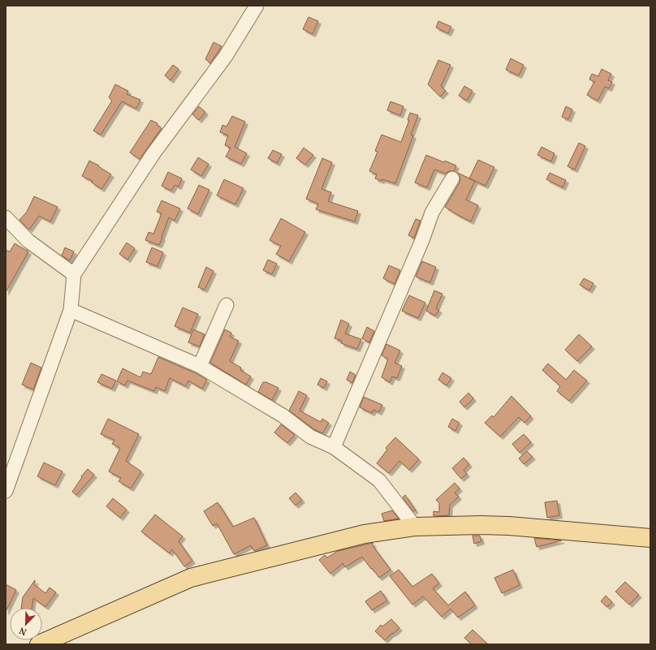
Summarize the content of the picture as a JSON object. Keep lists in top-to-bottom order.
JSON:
{
  "north": "bottom left"
}
